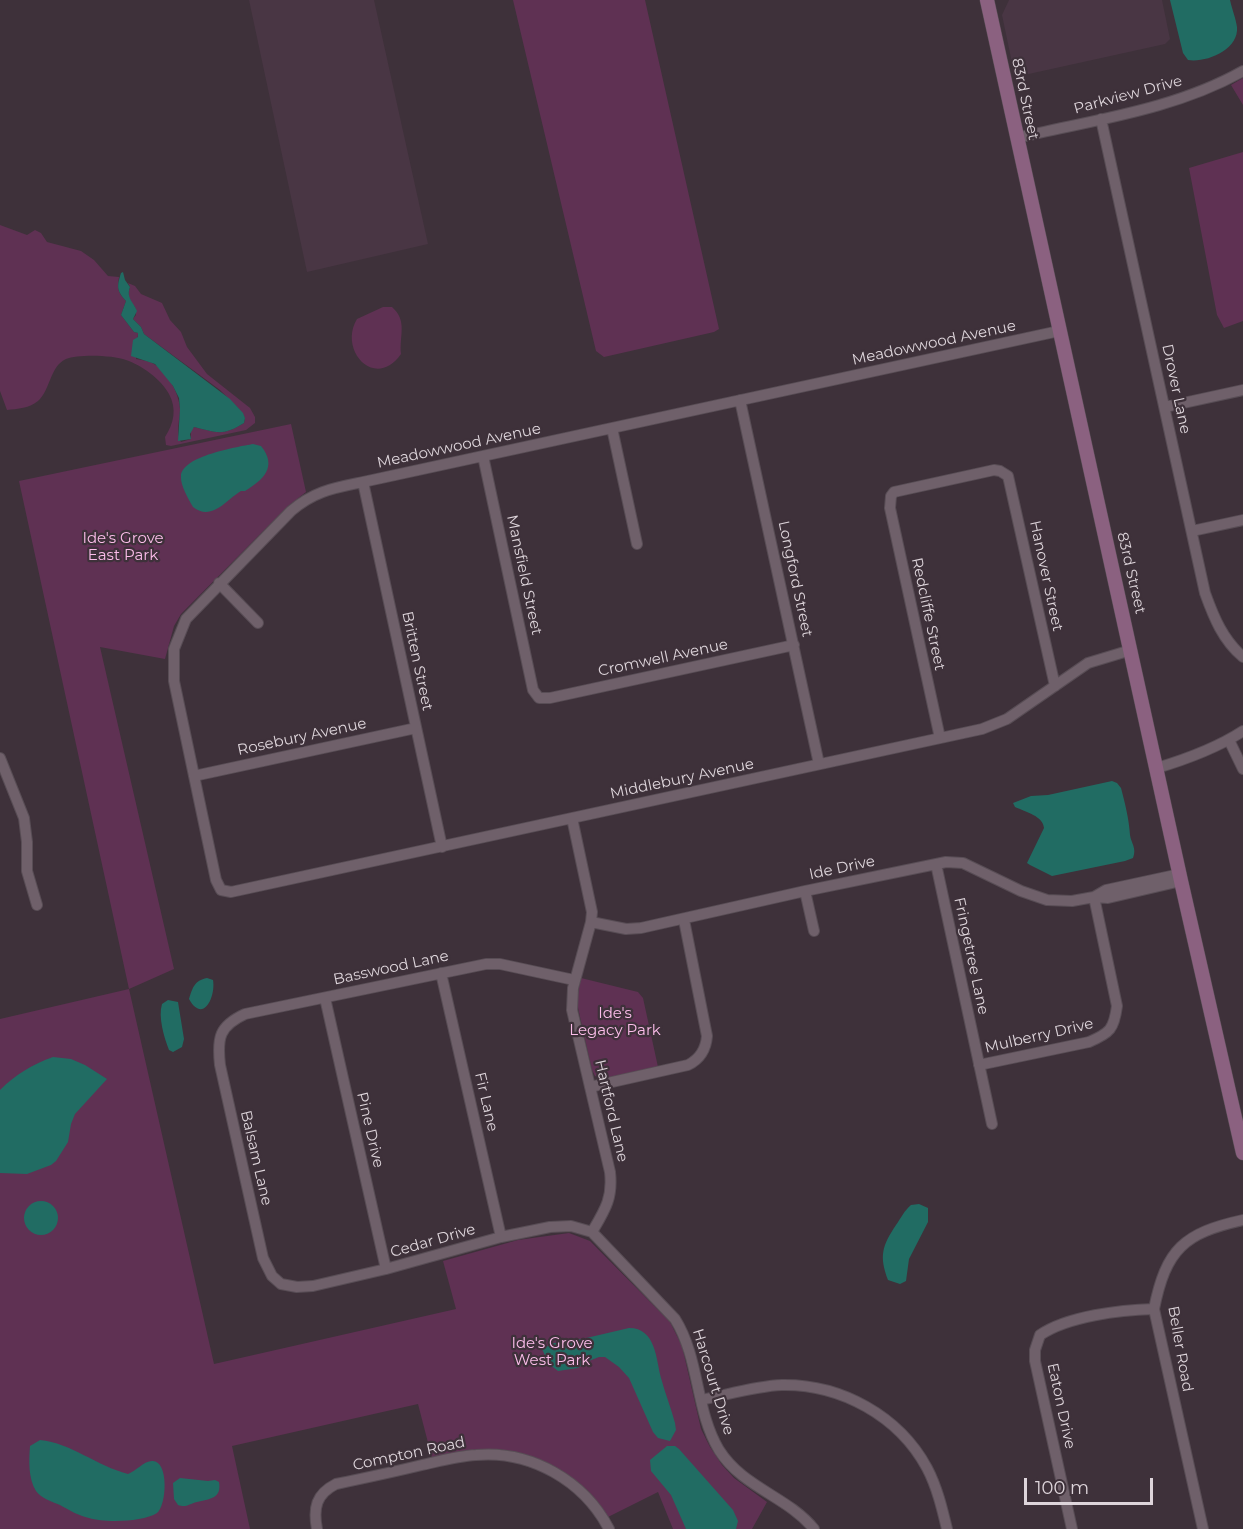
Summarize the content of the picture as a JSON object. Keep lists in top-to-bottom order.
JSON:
{
  "streets": {
    "main road": ["83rd Street"],
    "street": [
      "Parkview Drive",
      "Meadowwood Avenue",
      "Drover Lane",
      "Mansfield Street",
      "Hanover Street",
      "Longford Street",
      "Redcliffe Street",
      "Cromwell Avenue",
      "Britten Street",
      "Rosebury Avenue",
      "Middlebury Avenue",
      "Ide Drive",
      "Fringetree Lane",
      "Basswood Lane",
      "Mulberry Drive",
      "Fir Lane",
      "Hartford Lane",
      "Pine Drive",
      "Balsam Lane",
      "Cedar Drive",
      "Beller Road",
      "Harcourt Drive",
      "Eaton Drive",
      "Compton Road"
    ]
  },
  "crossings": [
    ["Parkview Drive", "83rd Street"],
    ["Parkview Drive", "Drover Lane"],
    ["83rd Street", "Meadowwood Avenue"],
    ["83rd Street", "Middlebury Avenue"],
    ["83rd Street", "Ide Drive"],
    ["Meadowwood Avenue", "Mansfield Street"],
    ["Meadowwood Avenue", "Longford Street"],
    ["Meadowwood Avenue", "Britten Street"],
    ["Meadowwood Avenue", "Rosebury Avenue"],
    ["Meadowwood Avenue", "Middlebury Avenue"],
    ["Mansfield Street", "Cromwell Avenue"],
    ["Hanover Street", "Redcliffe Street"],
    ["Hanover Street", "Middlebury Avenue"],
    ["Longford Street", "Cromwell Avenue"],
    ["Longford Street", "Middlebury Avenue"],
    ["Redcliffe Street", "Middlebury Avenue"],
    ["Britten Street", "Rosebury Avenue"],
    ["Britten Street", "Middlebury Avenue"],
    ["Middlebury Avenue", "Hartford Lane"],
    ["Ide Drive", "Fringetree Lane"],
    ["Ide Drive", "Mulberry Drive"],
    ["Ide Drive", "Hartford Lane"],
    ["Fringetree Lane", "Mulberry Drive"],
    ["Basswood Lane", "Fir Lane"],
    ["Basswood Lane", "Hartford Lane"],
    ["Basswood Lane", "Pine Drive"],
    ["Basswood Lane", "Balsam Lane"],
    ["Fir Lane", "Cedar Drive"],
    ["Hartford Lane", "Cedar Drive"],
    ["Hartford Lane", "Harcourt Drive"],
    ["Pine Drive", "Cedar Drive"],
    ["Balsam Lane", "Cedar Drive"],
    ["Cedar Drive", "Harcourt Drive"],
    ["Beller Road", "Eaton Drive"]
  ],
  "parks": ["Ide's Grove East Park", "Ide's Legacy Park", "Ide's Grove West Park"],
  "scale_bar": "100 m"
}
